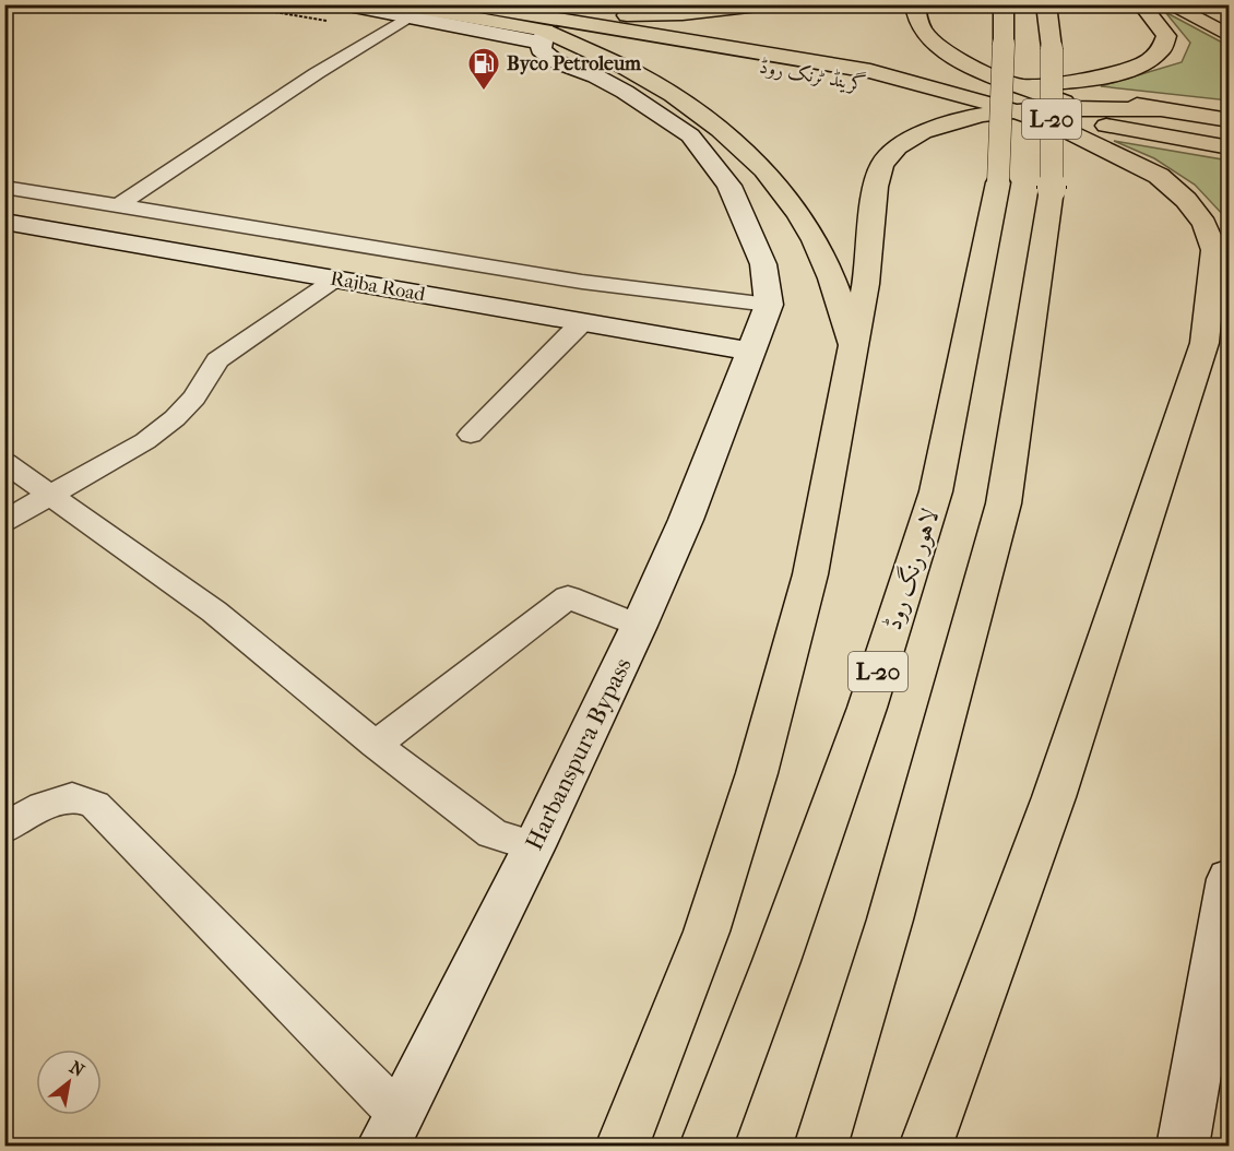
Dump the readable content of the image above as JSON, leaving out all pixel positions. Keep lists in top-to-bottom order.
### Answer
{
  "streets": {
    "main road": ["گرینڈ ٹرنک روڈ", "L-20", "لاہور رنگ روڈ"],
    "street": ["Rajba Road", "Harbanspura Bypass"]
  },
  "crossings": [
    ["Rajba Road", "Harbanspura Bypass"]
  ],
  "places": {
    "fuel station": ["Byco Petroleum"]
  },
  "north": "top right"
}
